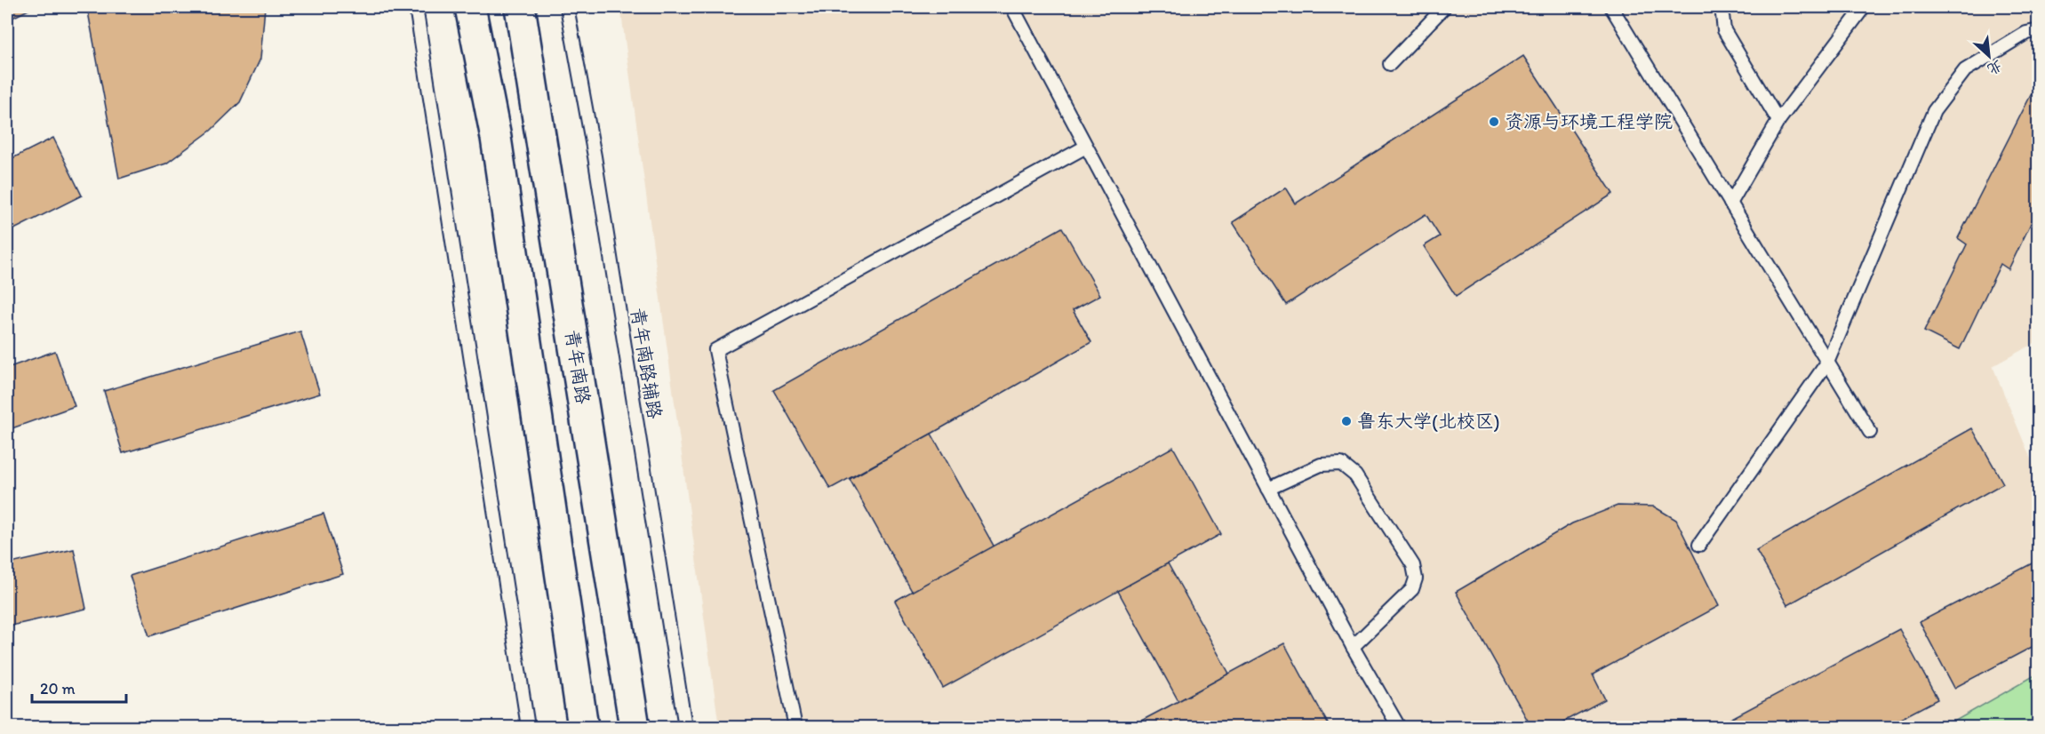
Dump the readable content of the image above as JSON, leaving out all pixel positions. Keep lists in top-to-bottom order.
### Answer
{
  "streets": {
    "main road": ["青年南路"],
    "lane": ["青年南路辅路"]
  },
  "places": ["资源与环境工程学院", "鲁东大学(北校区)"],
  "scale_bar": "20 m",
  "north": "bottom right"
}
